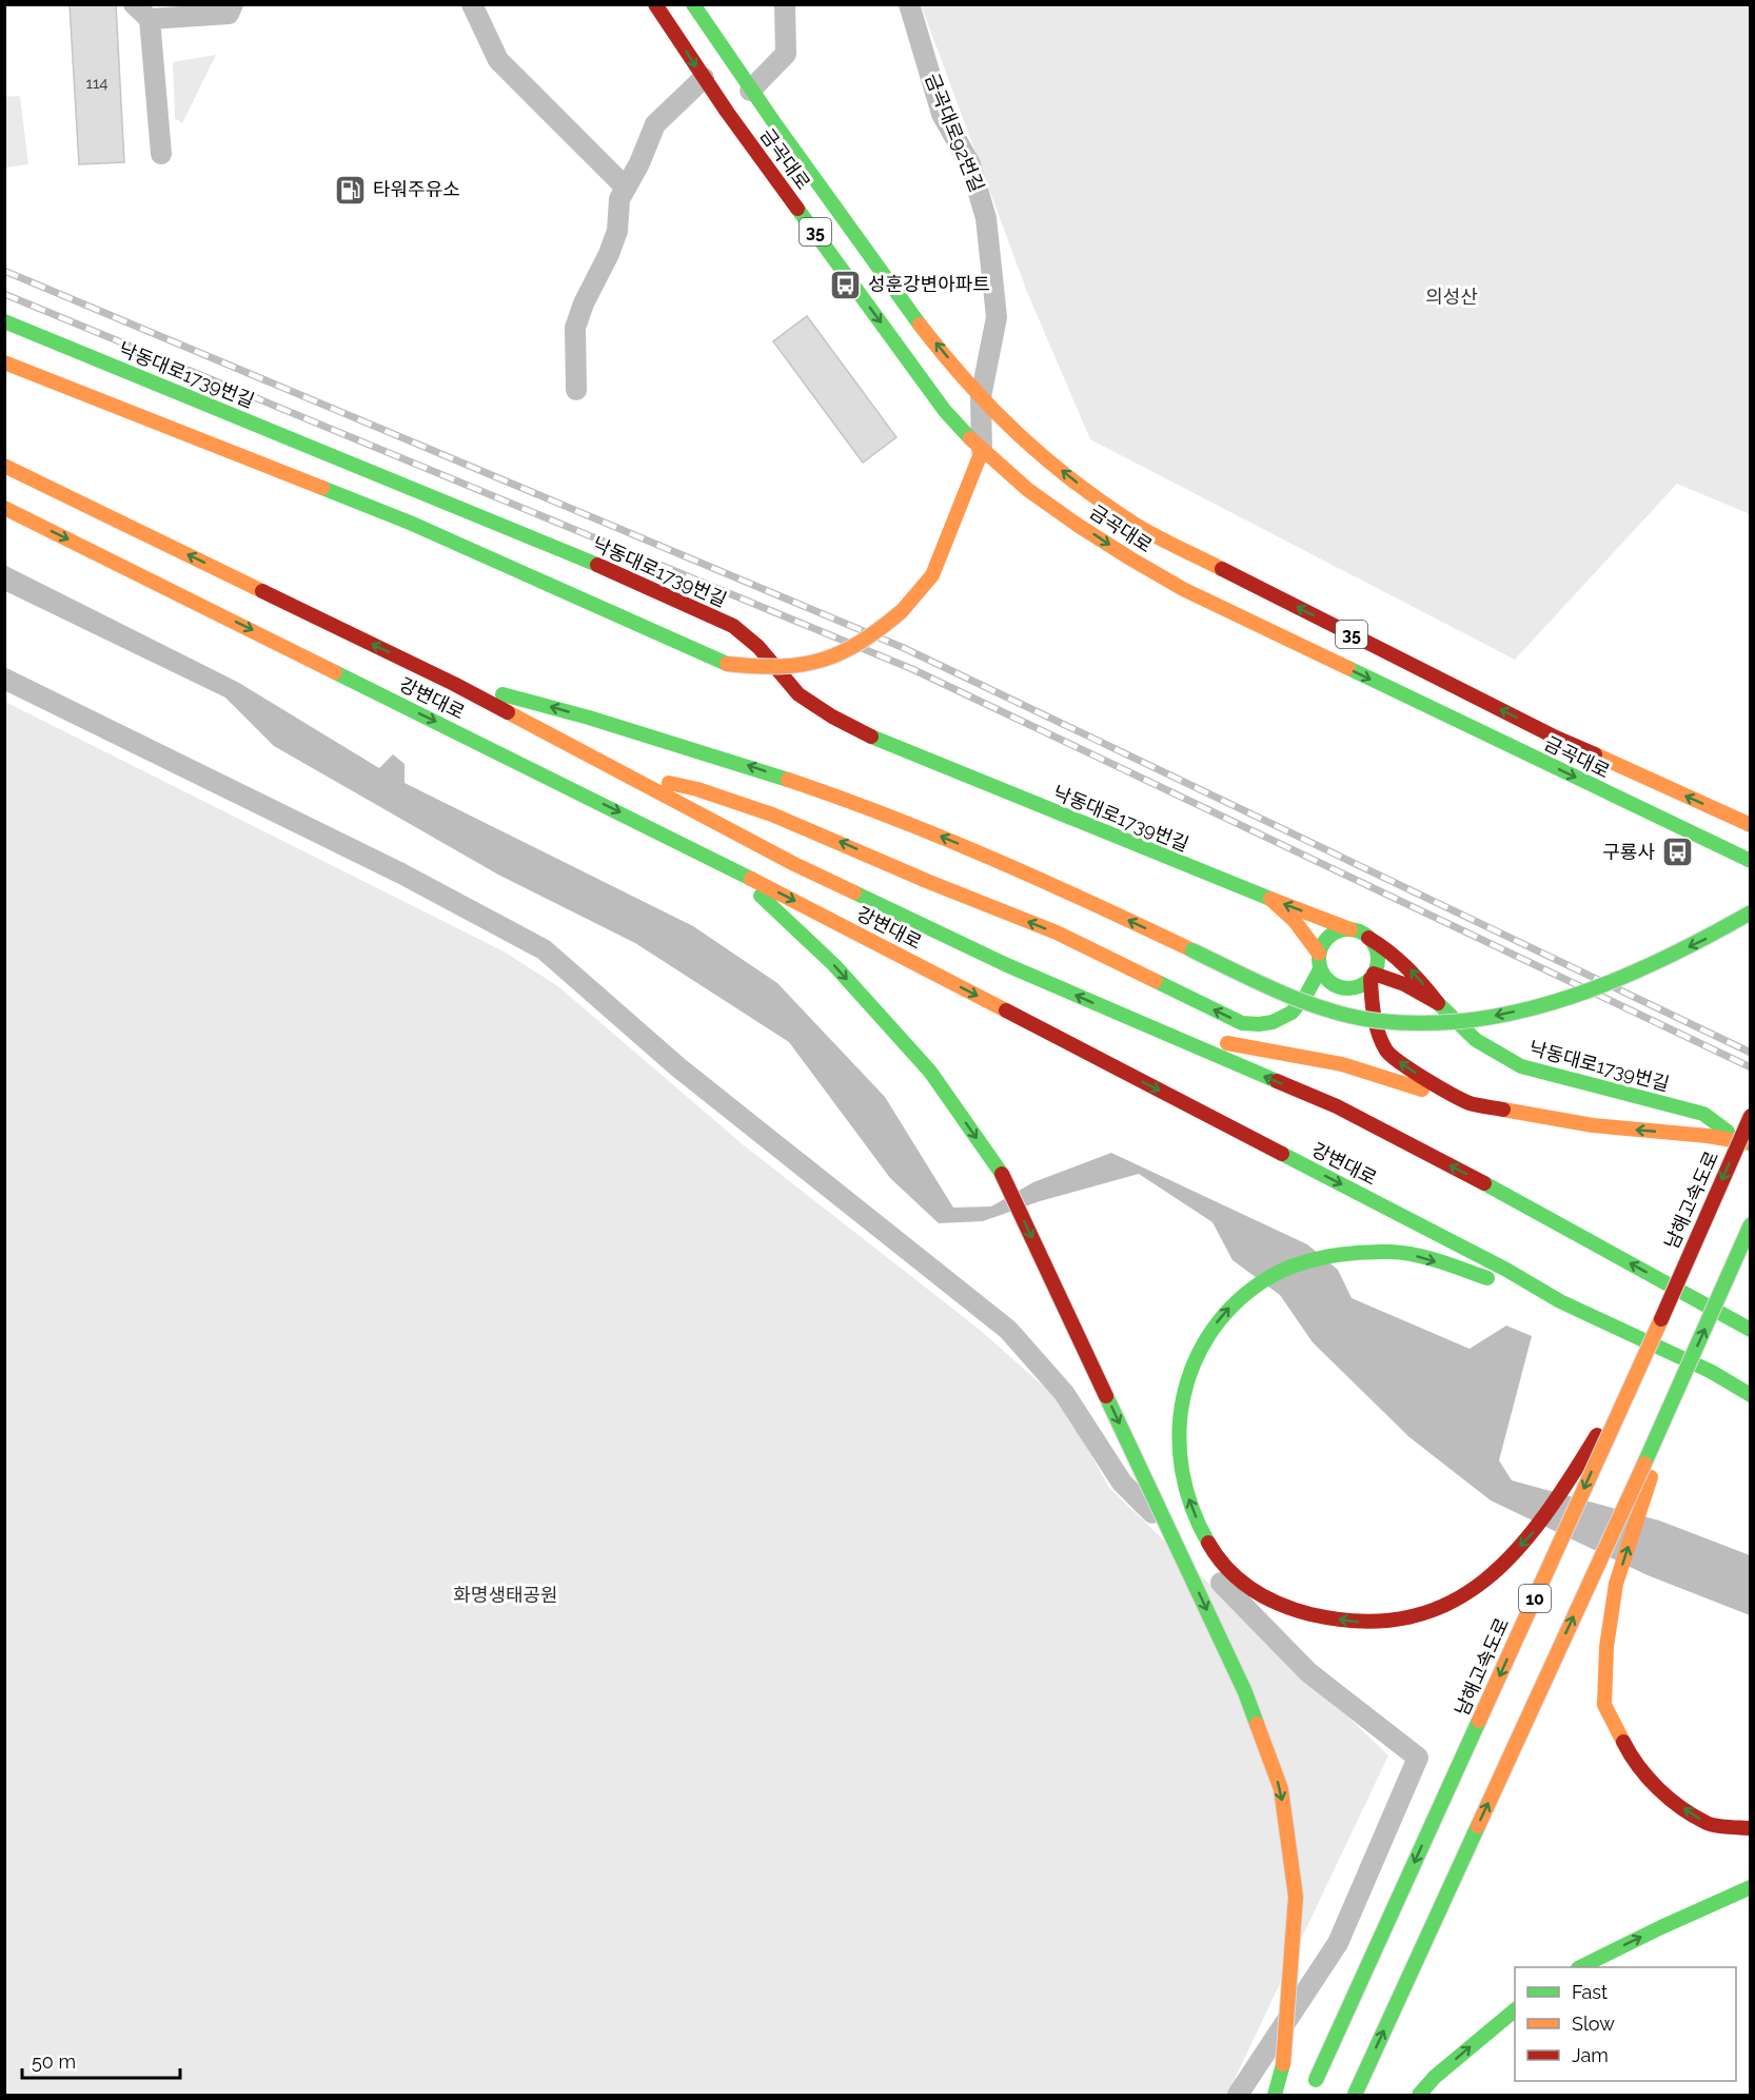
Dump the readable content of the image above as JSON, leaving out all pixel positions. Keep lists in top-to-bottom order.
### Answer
{
  "streets": {
    "main road": [
      "금곡대로",
      "35",
      "낙동대로1739번길",
      "강변대로",
      "남해고속도로",
      "10"
    ],
    "street": ["금곡대로92번길"]
  },
  "crossings": [
    ["금곡대로92번길", "금곡대로"]
  ],
  "parks": ["의성산", "화명생태공원"],
  "places": {
    "fuel station": ["타워주유소"],
    "bus stop": ["성훈강변아파트", "구룡사"]
  },
  "house_numbers": ["114"],
  "legend": ["Fast", "Slow", "Jam"],
  "scale_bar": "50 m"
}
